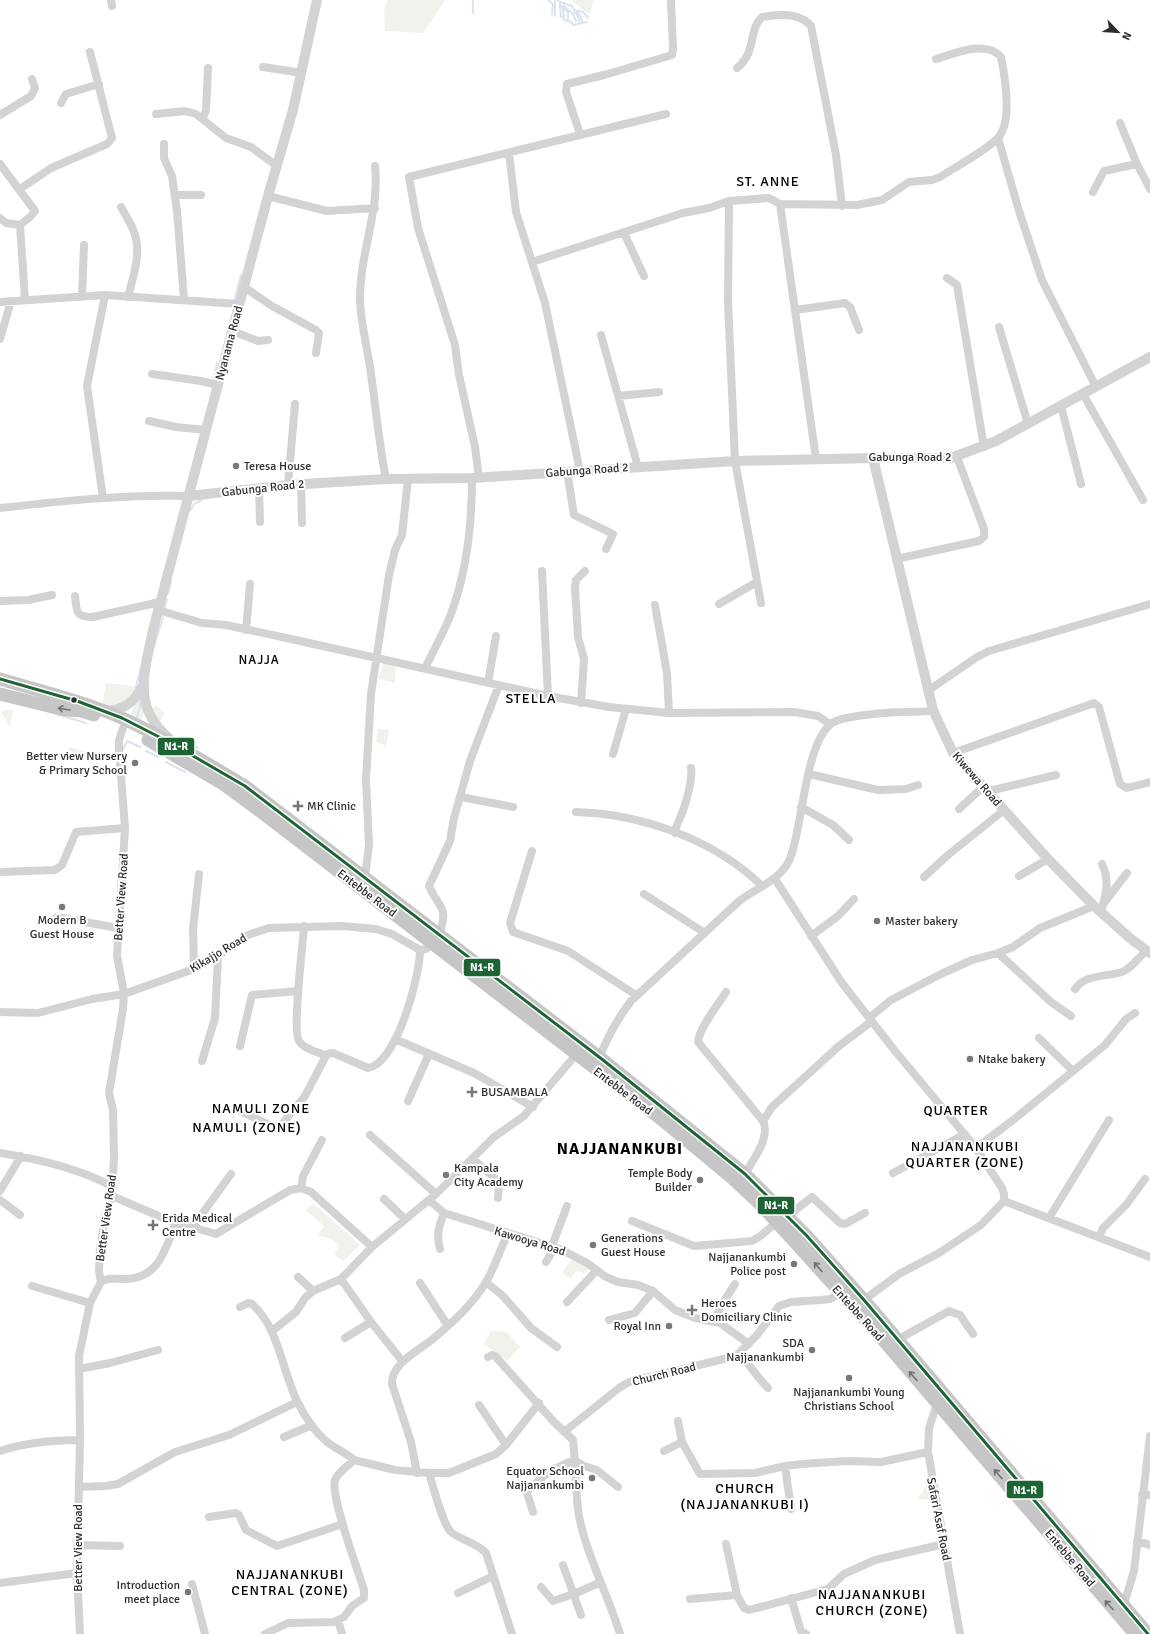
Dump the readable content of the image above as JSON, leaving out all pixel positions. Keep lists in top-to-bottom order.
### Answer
{
  "streets": {
    "main road": ["Entebbe Road"],
    "street": [
      "Nyanama Road",
      "Gabunga Road 2",
      "Kiwewa Road",
      "Better View Road",
      "Kikajjo Road",
      "Kawooya Road",
      "Church Road",
      "Safari Asaf Road"
    ]
  },
  "crossings": [
    ["Nyanama Road", "Gabunga Road 2"],
    ["Nyanama Road", "Entebbe Road"],
    ["Gabunga Road 2", "Kiwewa Road"],
    ["Entebbe Road", "Better View Road"],
    ["Entebbe Road", "Church Road"],
    ["Entebbe Road", "Safari Asaf Road"],
    ["Better View Road", "Kikajjo Road"]
  ],
  "districts": [
    "ST. ANNE",
    "NAJJA",
    "STELLA",
    "NAMULI ZONE",
    "QUARTER",
    "NAMULI (ZONE)",
    "NAJJANANKUBI QUARTER (ZONE)",
    "NAJJANANKUBI",
    "CHURCH (NAJJANANKUBI I)",
    "NAJJANANKUBI CENTRAL (ZONE)",
    "NAJJANANKUBI CHURCH (ZONE)"
  ],
  "places": {
    "other": [
      "Teresa House",
      "Better view Nursery & Primary School",
      "Modern B Guest House",
      "Master bakery",
      "Ntake bakery",
      "Kampala City Academy",
      "Temple Body Builder",
      "Generations Guest House",
      "Najjanankumbi Police post",
      "Royal Inn",
      "SDA Najjanankumbi",
      "Najjanankumbi Young Christians School",
      "Equator School Najjanankumbi",
      "Introduction meet place"
    ],
    "health": [
      "MK Clinic",
      "BUSAMBALA",
      "Erida Medical Centre",
      "Heroes Domiciliary Clinic"
    ]
  },
  "lines": ["transit line N1-R"],
  "north": "bottom right"
}
